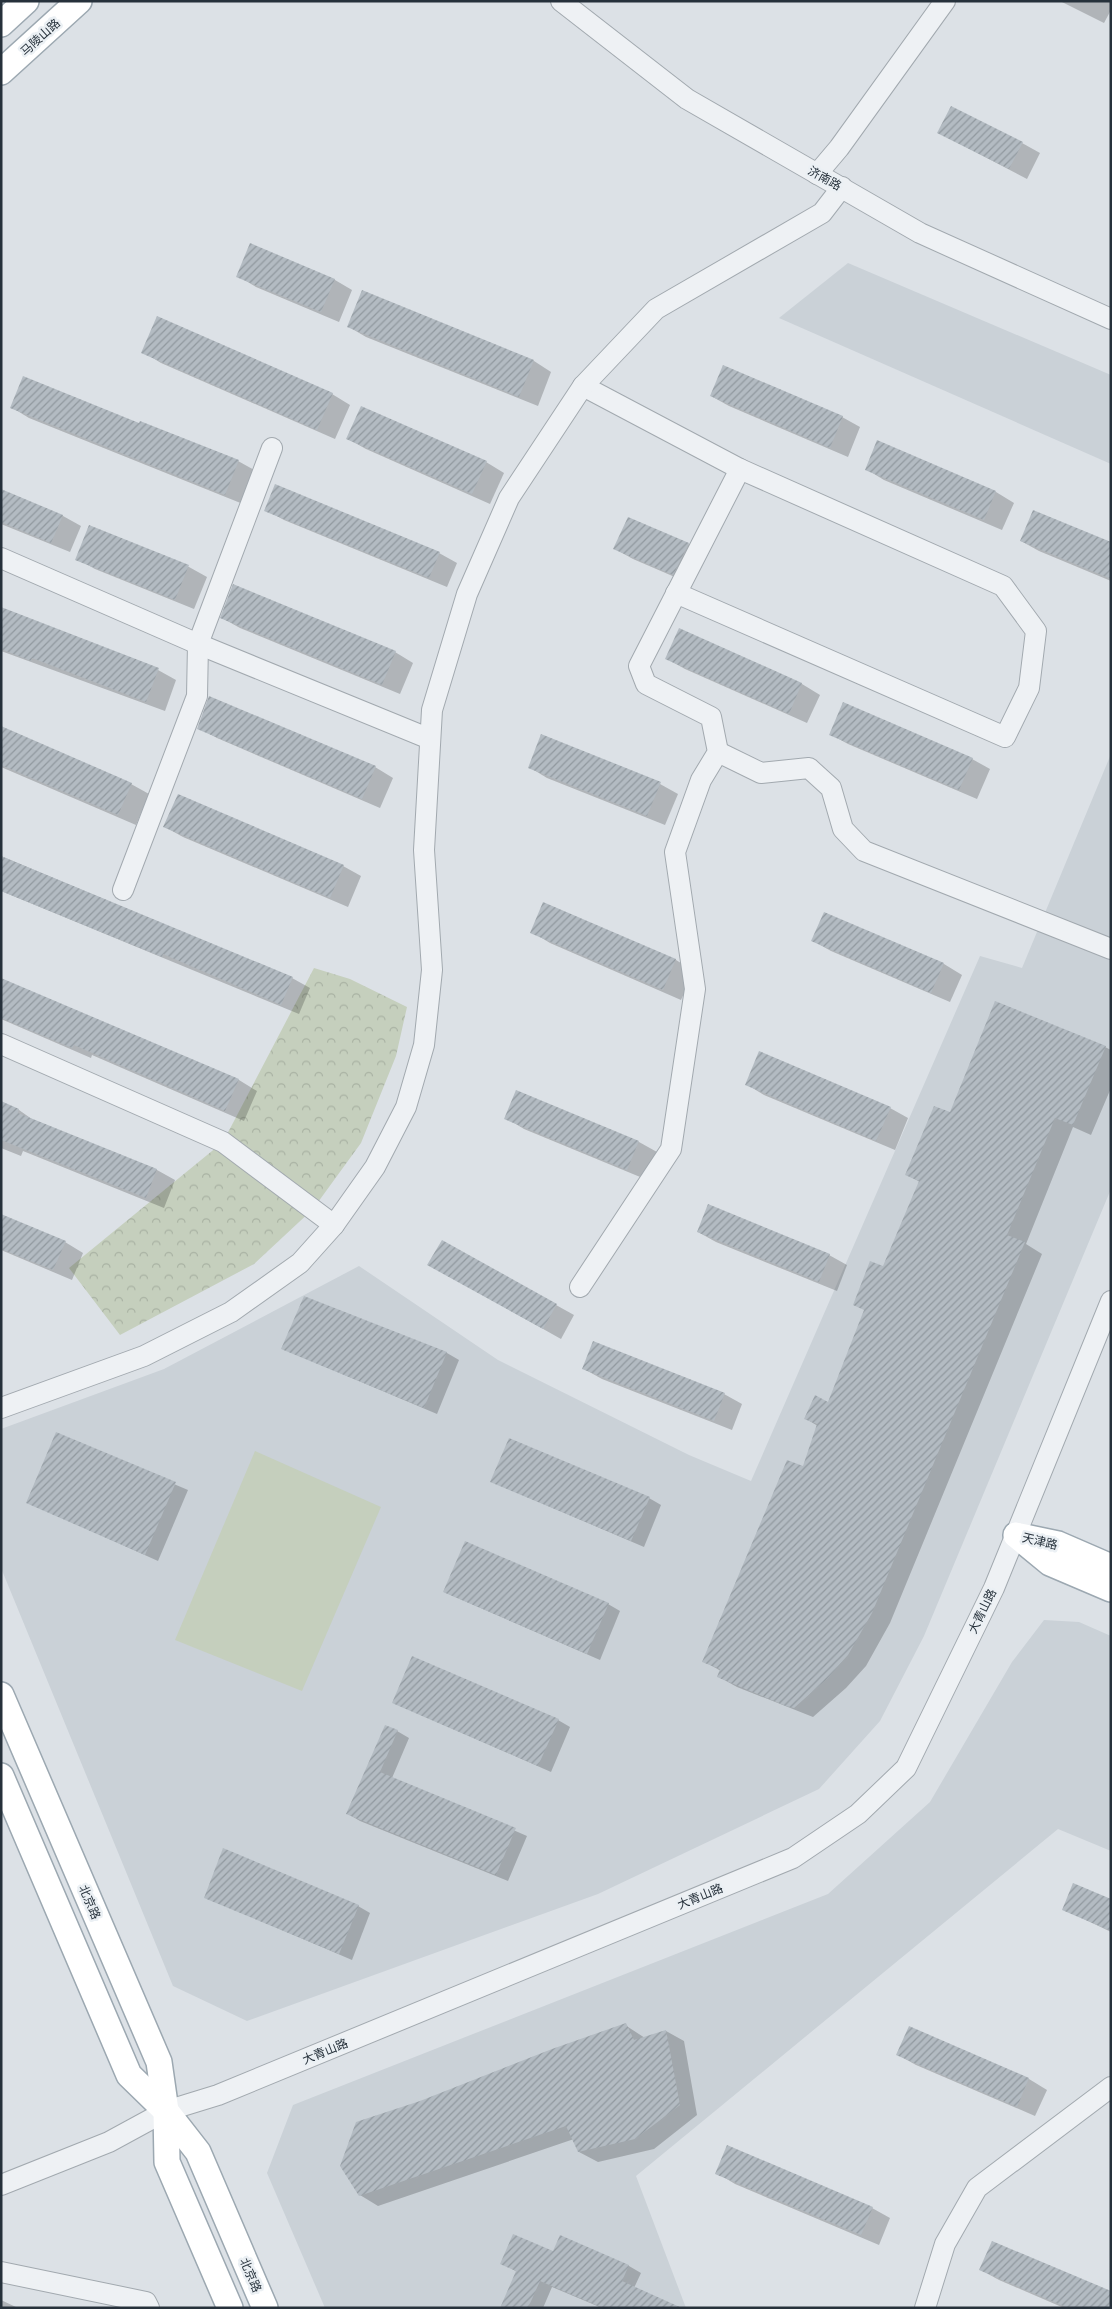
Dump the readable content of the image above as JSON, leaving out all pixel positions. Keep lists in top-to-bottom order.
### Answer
{
  "streets": {
    "main road": ["马陵山路", "天津路", "北京路"],
    "street": ["济南路", "大青山路"]
  },
  "crossings": [
    ["天津路", "大青山路"],
    ["大青山路", "北京路"]
  ]
}
